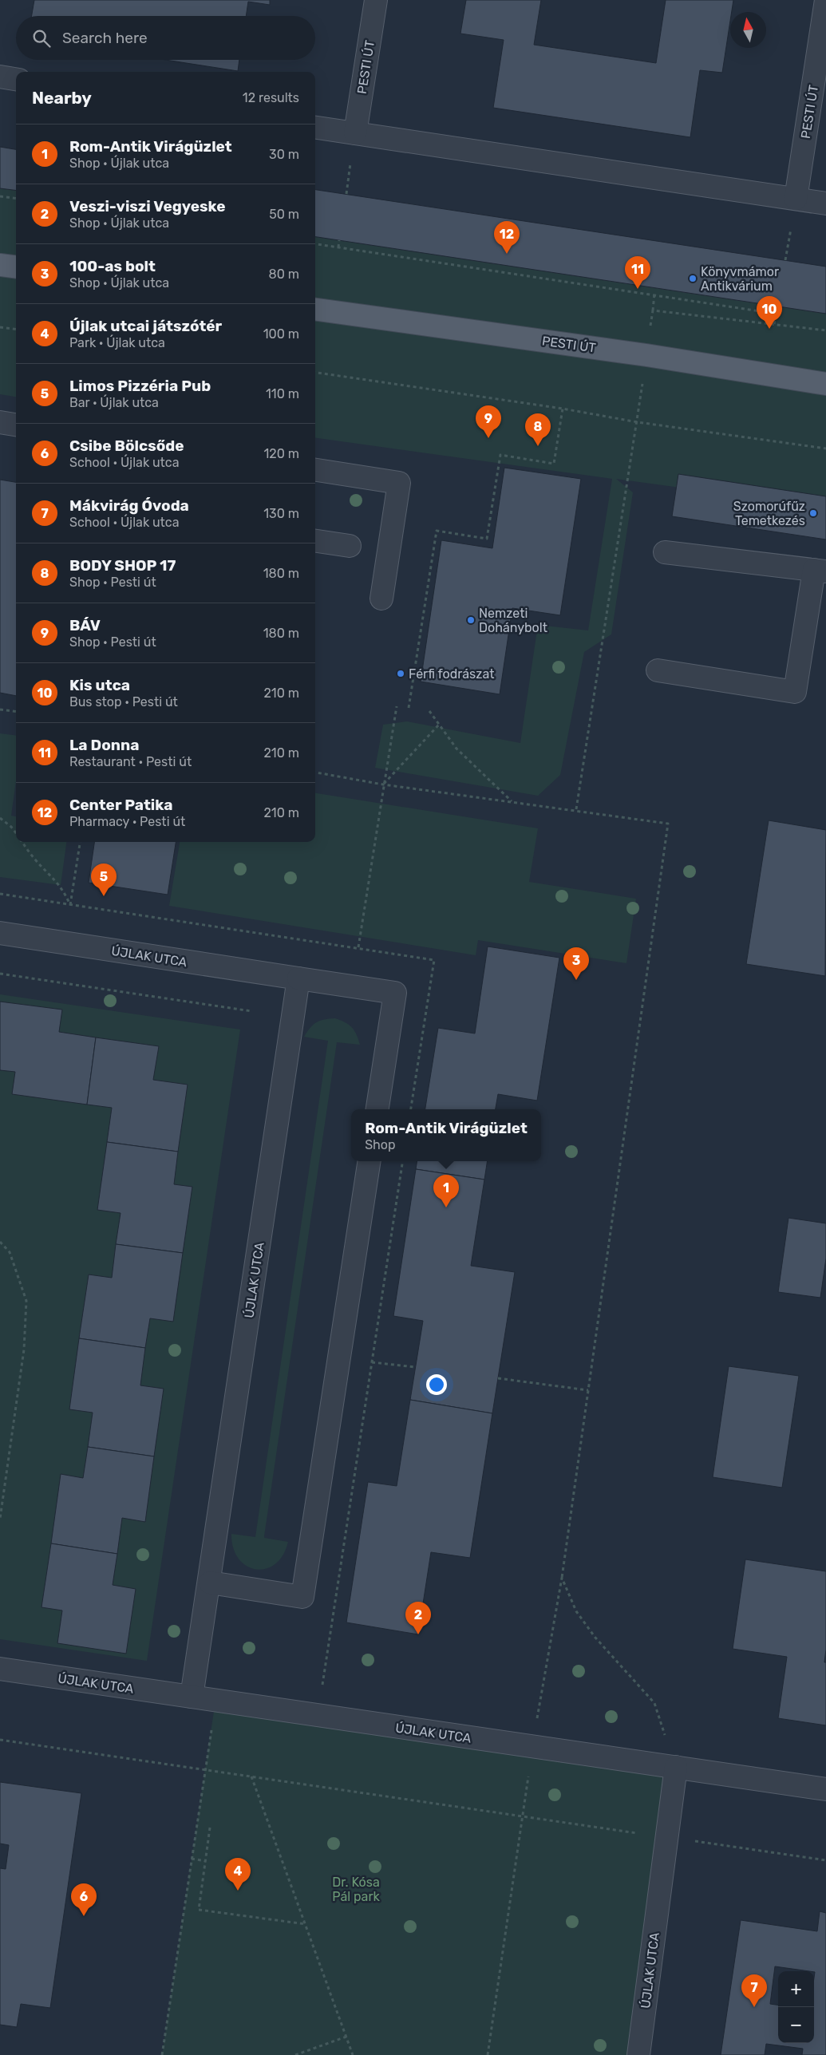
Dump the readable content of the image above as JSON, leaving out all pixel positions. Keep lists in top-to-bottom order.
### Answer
{
  "streets": {
    "main road": ["PESTI ÚT"],
    "street": ["ÚJLAK UTCA"]
  },
  "parks": ["Dr. Kósa Pál park"],
  "places": [
    "Könyvmámor Antikvárium",
    "Szomorúfűz Temetkezés",
    "Nemzeti Dohánybolt",
    "Férfi fodrászat"
  ],
  "north": "top",
  "page": {
    "search": "Search here",
    "heading": ["Nearby", "12 results"],
    "list": [
      {
        "mark": "1",
        "name": "Rom-Antik Virágüzlet",
        "note": "Shop · Újlak utca",
        "value": "30 m"
      },
      {
        "mark": "2",
        "name": "Veszi-viszi Vegyeske",
        "note": "Shop · Újlak utca",
        "value": "50 m"
      },
      {
        "mark": "3",
        "name": "100-as bolt",
        "note": "Shop · Újlak utca",
        "value": "80 m"
      },
      {
        "mark": "4",
        "name": "Újlak utcai játszótér",
        "note": "Park · Újlak utca",
        "value": "100 m"
      },
      {
        "mark": "5",
        "name": "Limos Pizzéria Pub",
        "note": "Bar · Újlak utca",
        "value": "110 m"
      },
      {
        "mark": "6",
        "name": "Csibe Bölcsőde",
        "note": "School · Újlak utca",
        "value": "120 m"
      },
      {
        "mark": "7",
        "name": "Mákvirág Óvoda",
        "note": "School · Újlak utca",
        "value": "130 m"
      },
      {
        "mark": "8",
        "name": "BODY SHOP 17",
        "note": "Shop · Pesti út",
        "value": "180 m"
      },
      {
        "mark": "9",
        "name": "BÁV",
        "note": "Shop · Pesti út",
        "value": "180 m"
      },
      {
        "mark": "10",
        "name": "Kis utca",
        "note": "Bus stop · Pesti út",
        "value": "210 m"
      },
      {
        "mark": "11",
        "name": "La Donna",
        "note": "Restaurant · Pesti út",
        "value": "210 m"
      },
      {
        "mark": "12",
        "name": "Center Patika",
        "note": "Pharmacy · Pesti út",
        "value": "210 m"
      }
    ],
    "pins": [
      "12",
      "11",
      "10",
      "9",
      "8",
      "5",
      "3",
      "1",
      "2",
      "4",
      "6",
      "7"
    ],
    "popup": ["Rom-Antik Virágüzlet", "Shop"],
    "map_buttons": ["+", "−"]
  }
}
